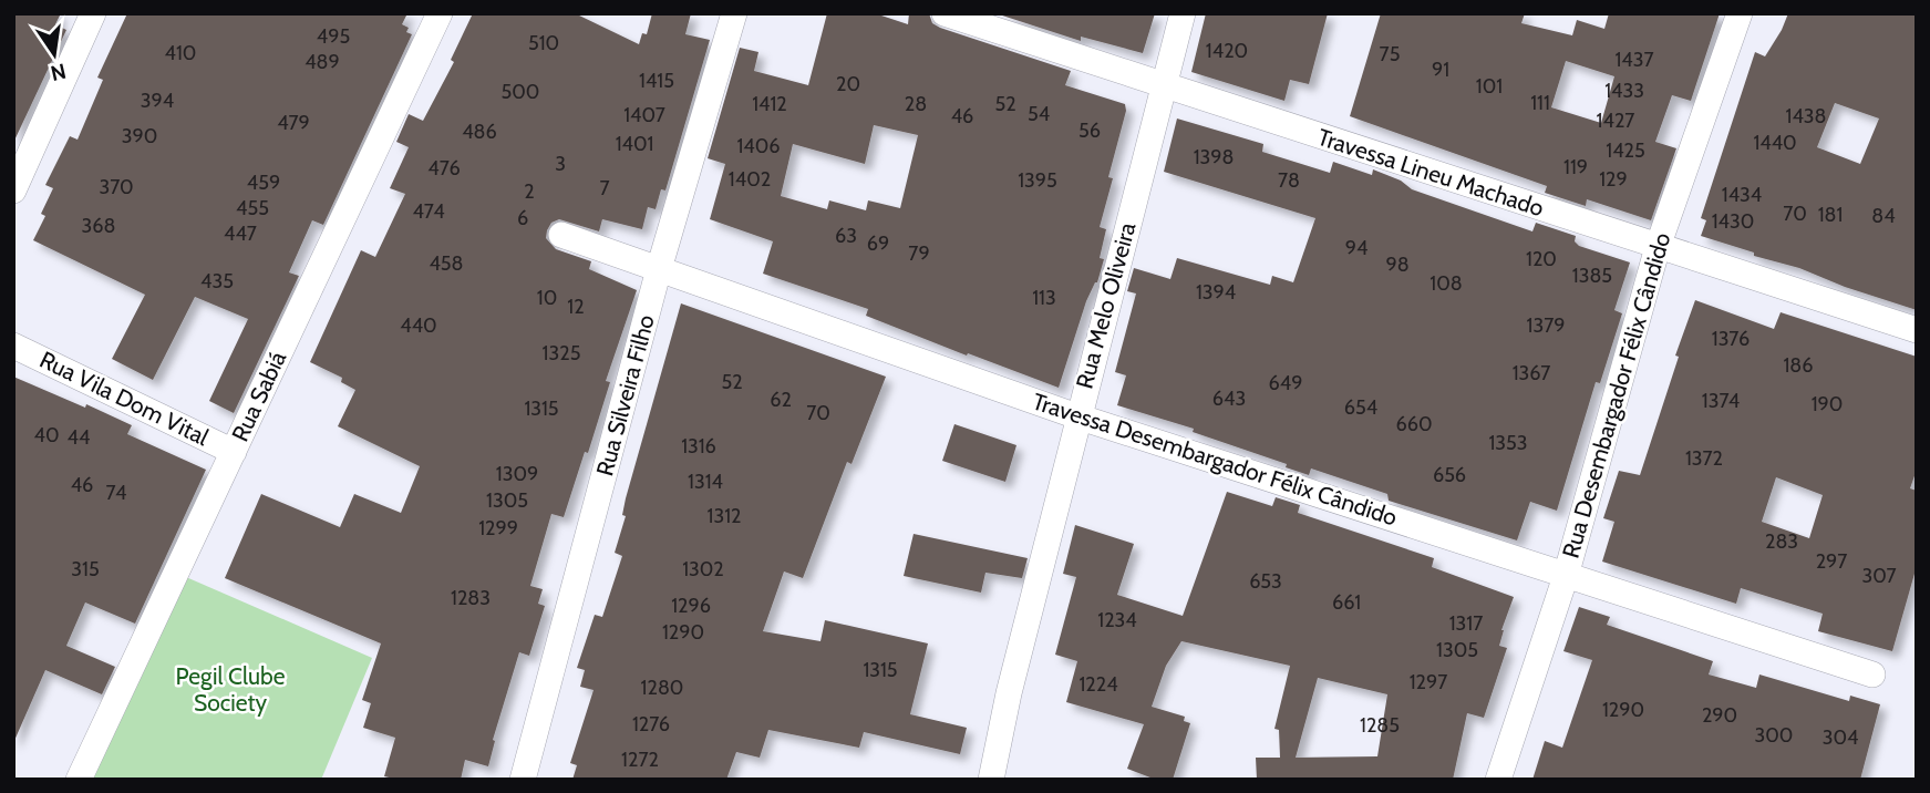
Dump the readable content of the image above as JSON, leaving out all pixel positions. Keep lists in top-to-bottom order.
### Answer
{
  "streets": {
    "street": [
      "Travessa Lineu Machado",
      "Rua Melo Oliveira",
      "Rua Silveira Filho",
      "Rua Desembargador Félix Cândido",
      "Rua Sabiá",
      "Rua Vila Dom Vital",
      "Travessa Desembargador Félix Cândido"
    ]
  },
  "crossings": [
    ["Travessa Lineu Machado", "Rua Melo Oliveira"],
    ["Travessa Lineu Machado", "Rua Desembargador Félix Cândido"],
    ["Rua Melo Oliveira", "Travessa Desembargador Félix Cândido"],
    ["Rua Silveira Filho", "Travessa Desembargador Félix Cândido"],
    ["Rua Desembargador Félix Cândido", "Travessa Desembargador Félix Cândido"],
    ["Rua Sabiá", "Rua Vila Dom Vital"]
  ],
  "parks": ["Pegil Clube Society"],
  "house_numbers": [
    "495",
    "510",
    "1420",
    "410",
    "75",
    "1437",
    "489",
    "91",
    "1415",
    "20",
    "101",
    "1433",
    "500",
    "394",
    "111",
    "1412",
    "28",
    "52",
    "54",
    "1407",
    "46",
    "1438",
    "1427",
    "479",
    "56",
    "486",
    "390",
    "1440",
    "1401",
    "1406",
    "1425",
    "1398",
    "3",
    "119",
    "476",
    "1402",
    "129",
    "1395",
    "78",
    "459",
    "370",
    "7",
    "2",
    "1434",
    "455",
    "474",
    "70",
    "181",
    "84",
    "6",
    "1430",
    "368",
    "447",
    "63",
    "69",
    "94",
    "79",
    "120",
    "458",
    "98",
    "1385",
    "435",
    "108",
    "1394",
    "10",
    "113",
    "12",
    "440",
    "1379",
    "1376",
    "1325",
    "186",
    "1367",
    "52",
    "649",
    "643",
    "62",
    "1374",
    "190",
    "654",
    "1315",
    "70",
    "660",
    "40",
    "44",
    "1353",
    "1316",
    "1372",
    "1309",
    "656",
    "1314",
    "46",
    "74",
    "1305",
    "1312",
    "1299",
    "283",
    "297",
    "315",
    "1302",
    "307",
    "653",
    "1283",
    "661",
    "1296",
    "1234",
    "1317",
    "1290",
    "1305",
    "1315",
    "1297",
    "1224",
    "1280",
    "1290",
    "290",
    "1276",
    "1285",
    "300",
    "304",
    "1272"
  ],
  "north": "bottom"
}
